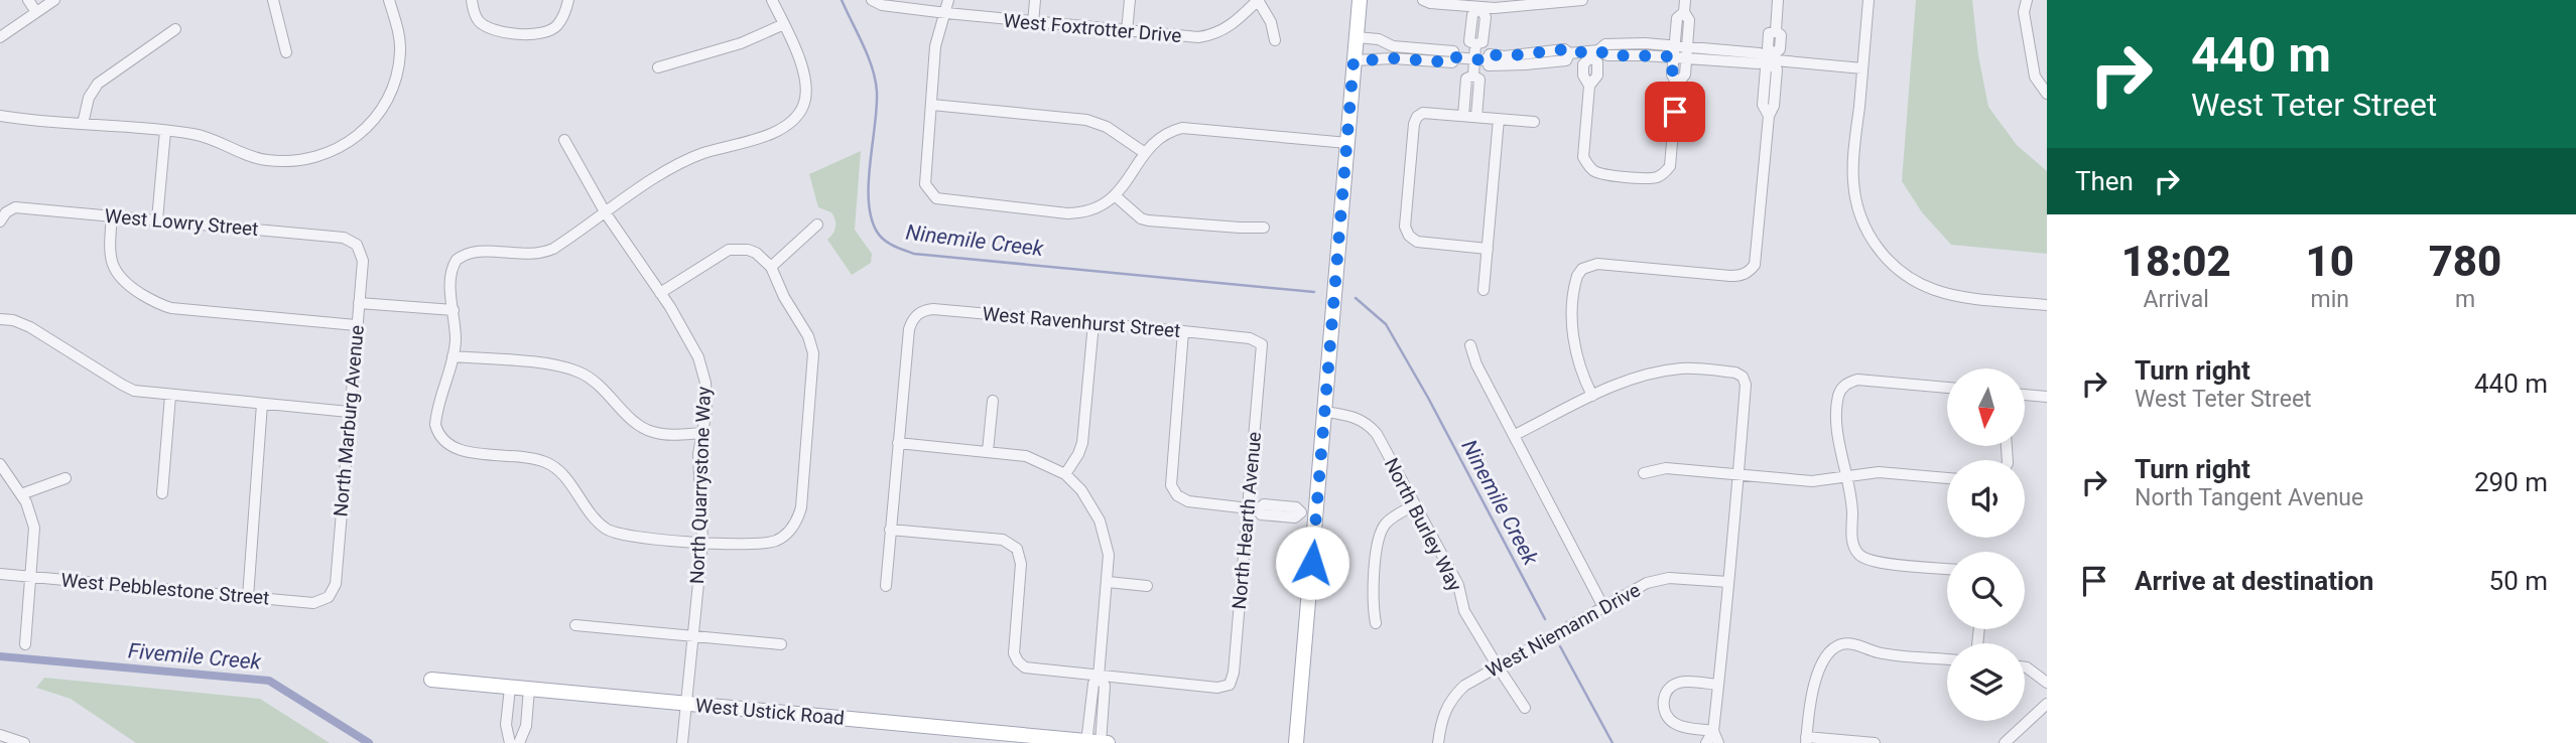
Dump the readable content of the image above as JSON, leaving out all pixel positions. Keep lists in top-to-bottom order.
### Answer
{
  "streets": {
    "main road": ["West Ustick Road"],
    "street": [
      "West Foxtrotter Drive",
      "West Lowry Street",
      "West Ravenhurst Street",
      "North Marburg Avenue",
      "North Quarrystone Way",
      "North Hearth Avenue",
      "North Burley Way",
      "West Pebblestone Street",
      "West Niemann Drive"
    ]
  },
  "crossings": [
    ["West Lowry Street", "North Marburg Avenue"],
    ["West Ravenhurst Street", "North Hearth Avenue"],
    ["North Marburg Avenue", "West Pebblestone Street"],
    ["North Quarrystone Way", "West Ustick Road"],
    ["North Burley Way", "West Niemann Drive"]
  ],
  "water": ["Ninemile Creek", "Fivemile Creek"],
  "north": "bottom",
  "page": {
    "turn": ["440 m", "West Teter Street"],
    "then": "Then",
    "eta": [
      "18:02",
      "Arrival",
      "10",
      "min",
      "780",
      "m"
    ],
    "list": [
      {
        "name": "Turn right",
        "note": "West Teter Street",
        "value": "440 m"
      },
      {
        "name": "Turn right",
        "note": "North Tangent Avenue",
        "value": "290 m"
      },
      {
        "name": "Arrive at destination",
        "value": "50 m"
      }
    ]
  }
}
